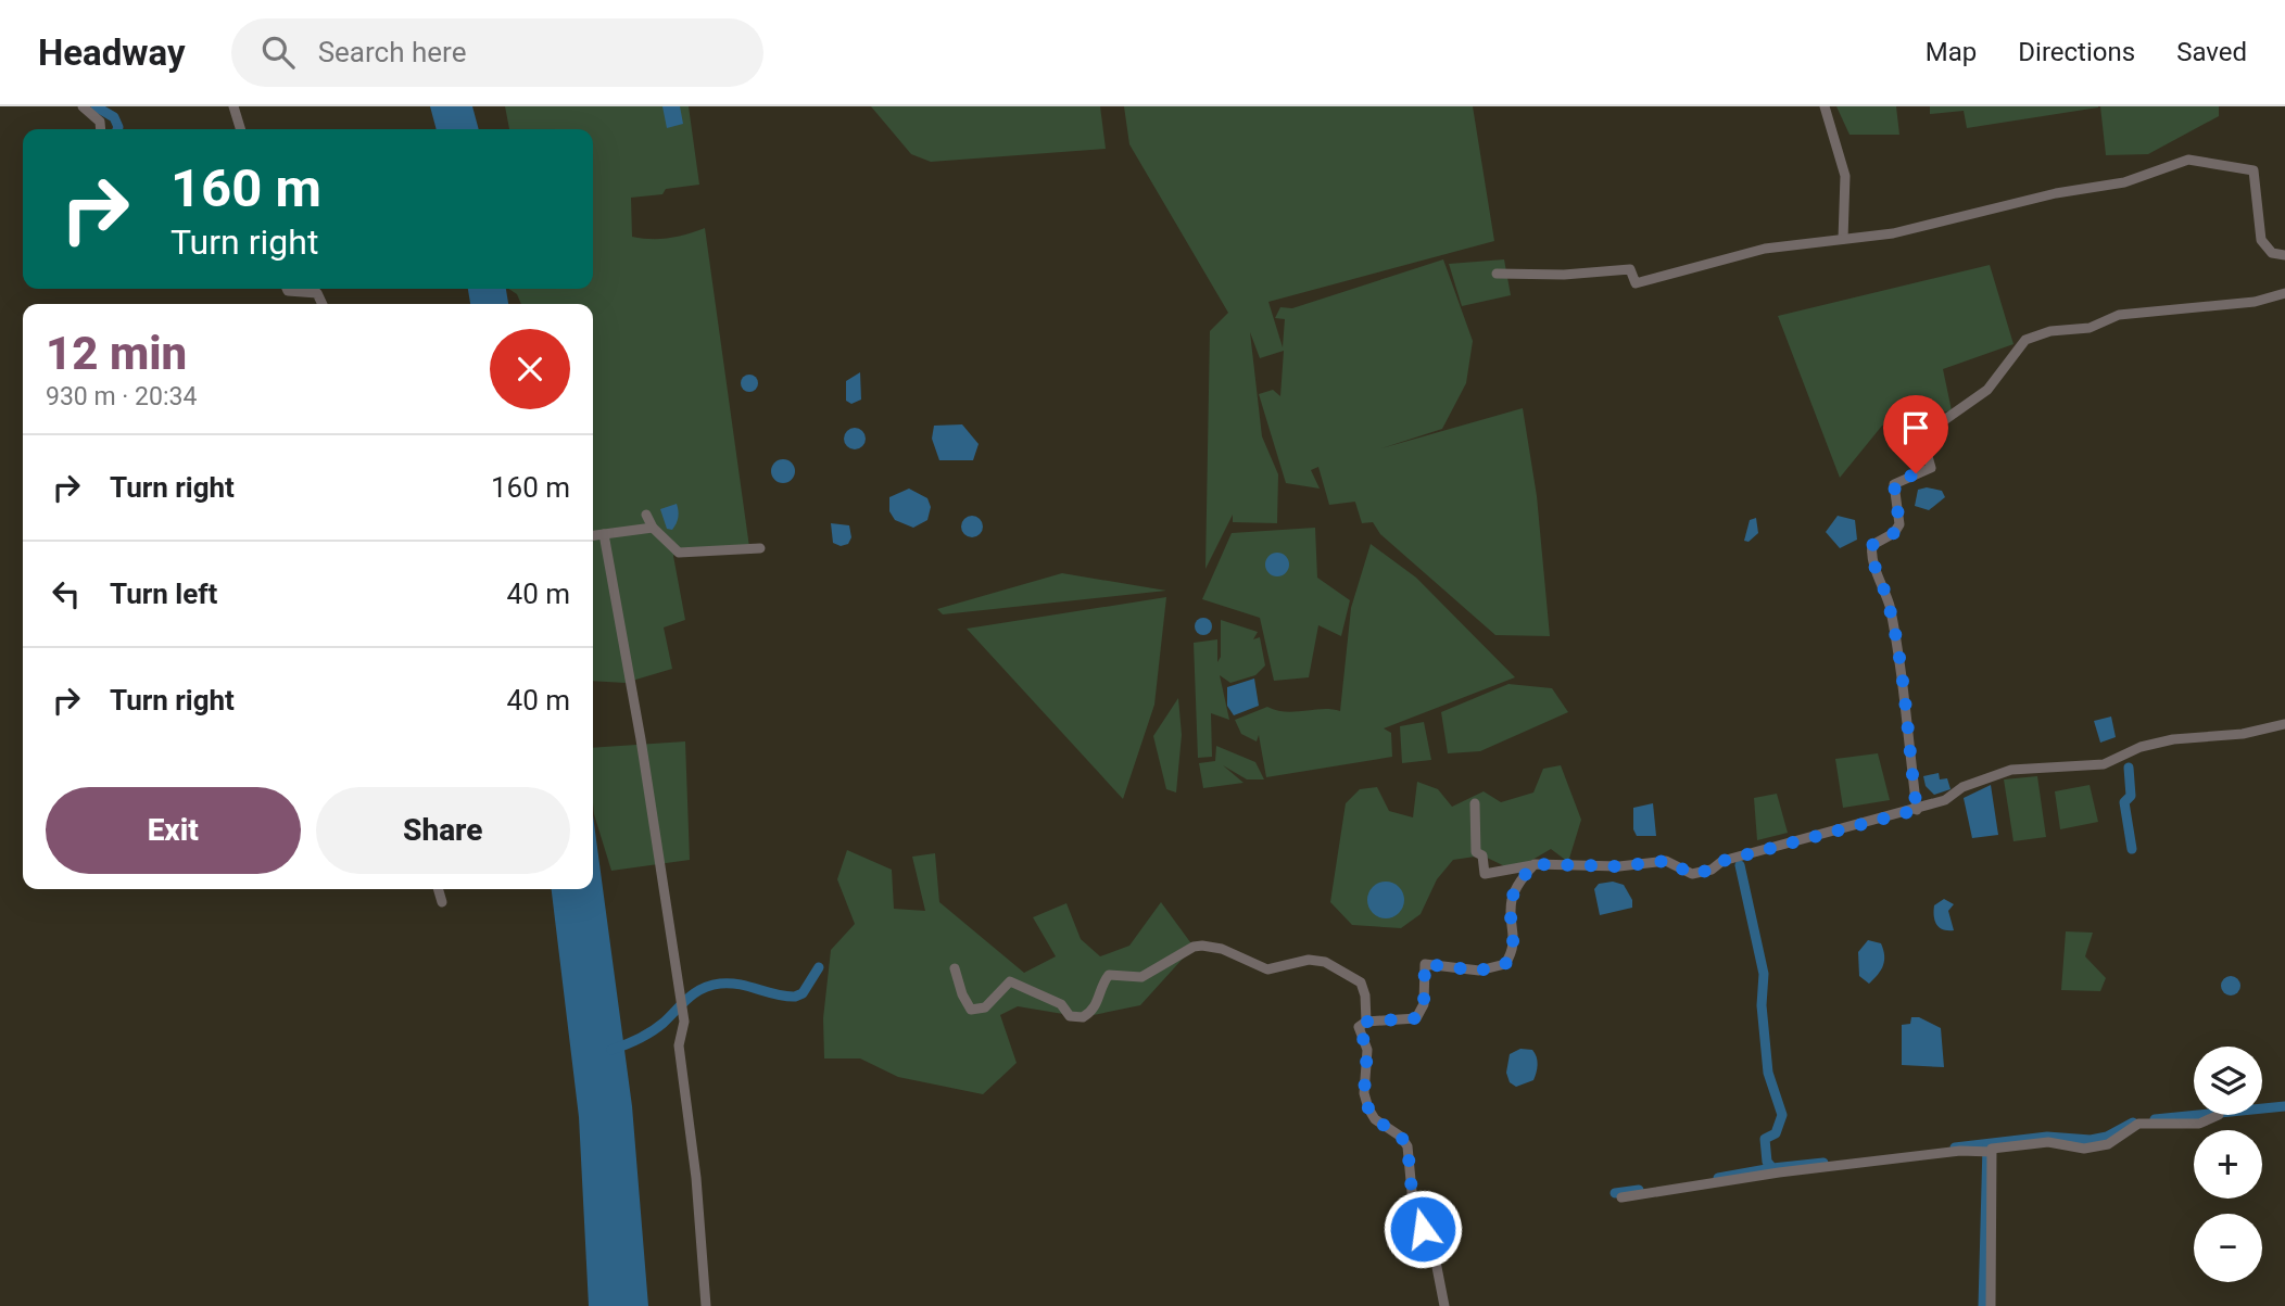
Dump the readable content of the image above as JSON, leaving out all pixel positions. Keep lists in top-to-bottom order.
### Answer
{
  "page": {
    "header": "Headway",
    "search": "Search here",
    "nav": ["Map", "Directions", "Saved"],
    "turn": ["160 m", "Turn right"],
    "heading": ["12 min", "930 m · 20:34"],
    "list": [
      {
        "name": "Turn right",
        "value": "160 m"
      },
      {
        "name": "Turn left",
        "value": "40 m"
      },
      {
        "name": "Turn right",
        "value": "40 m"
      }
    ],
    "buttons": ["Exit", "Share"],
    "map_buttons": ["+", "−"]
  }
}
